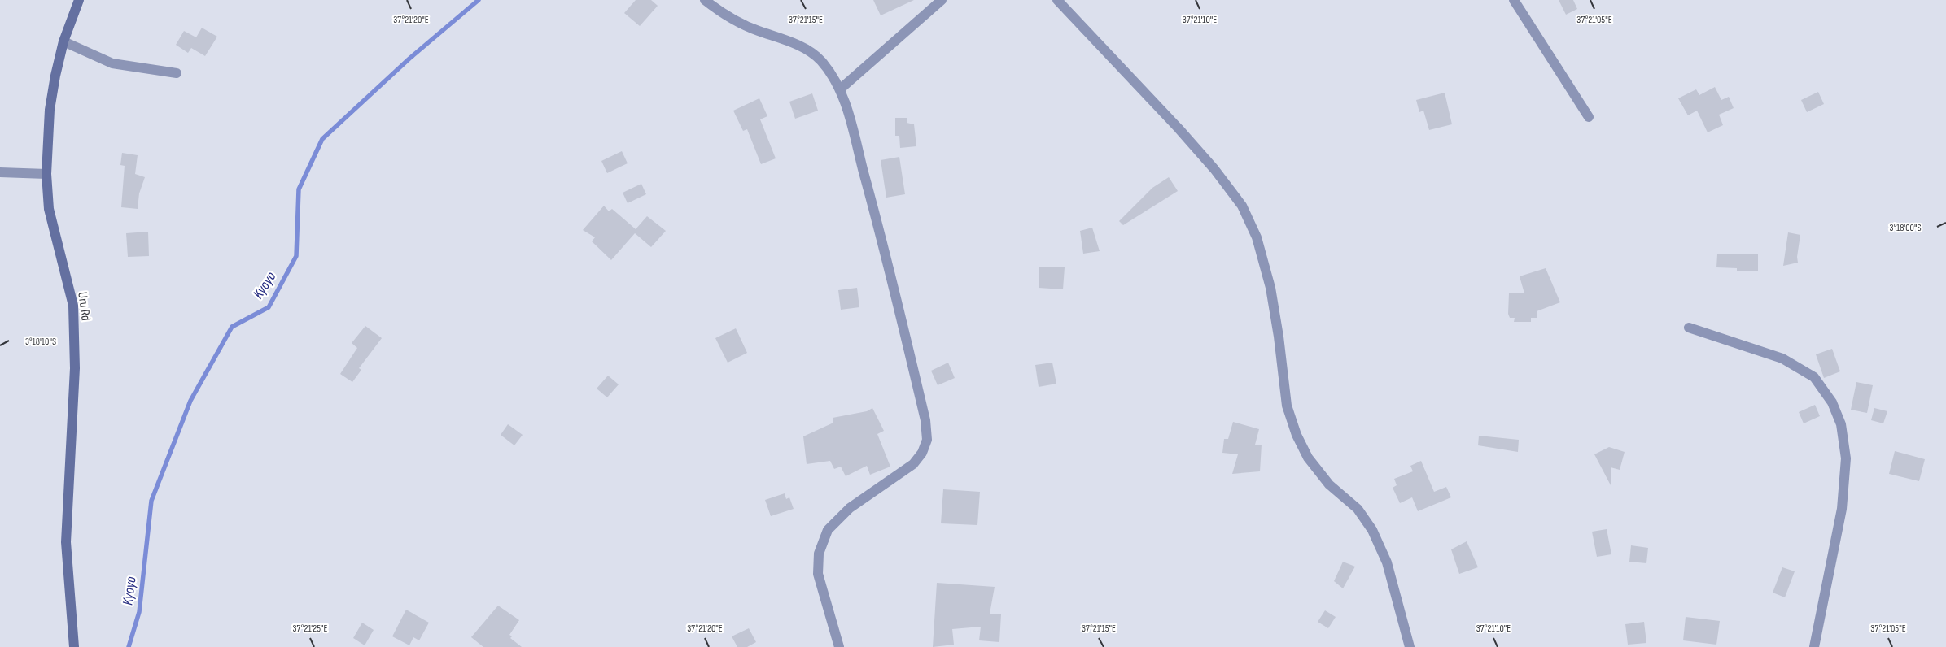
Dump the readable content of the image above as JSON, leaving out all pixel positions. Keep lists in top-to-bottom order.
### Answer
{
  "streets": {
    "street": ["Uru Rd"]
  },
  "water": ["Kyoyo"],
  "coordinates": [
    "37°21'20\"E",
    "37°21'15\"E",
    "37°21'10\"E",
    "37°21'05\"E",
    "3°18'00\"S",
    "3°18'10\"S",
    "37°21'25\"E"
  ]
}
